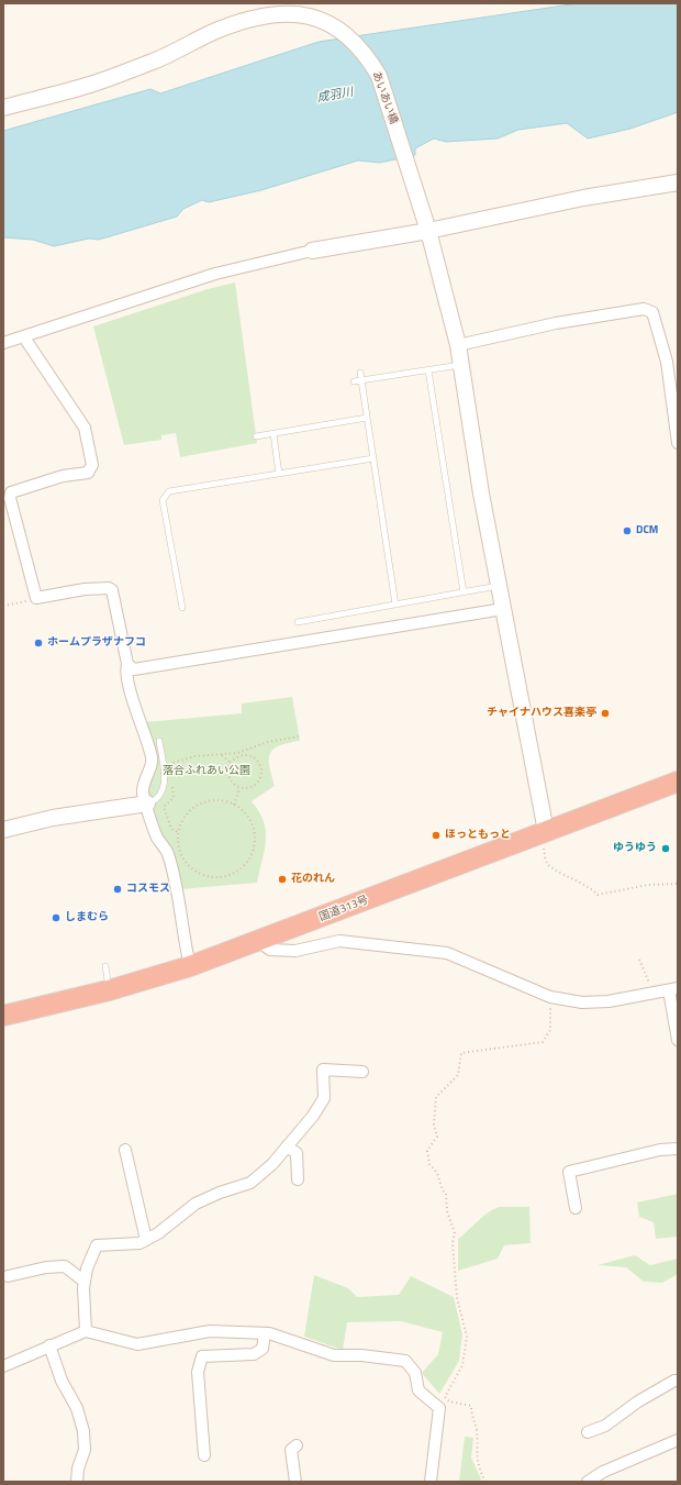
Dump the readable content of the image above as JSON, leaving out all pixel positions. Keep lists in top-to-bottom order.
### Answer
{
  "streets": {
    "highway": ["国道313号"],
    "street": ["あいあい橋"]
  },
  "crossings": [
    ["あいあい橋", "国道313号"]
  ],
  "water": ["成羽川"],
  "parks": ["落合ふれあい公園"],
  "places": [
    "DCM",
    "ホームプラザナフコ",
    "チャイナハウス喜楽亭",
    "ほっともっと",
    "ゆうゆう",
    "花のれん",
    "コスモス",
    "しまむら"
  ]
}
